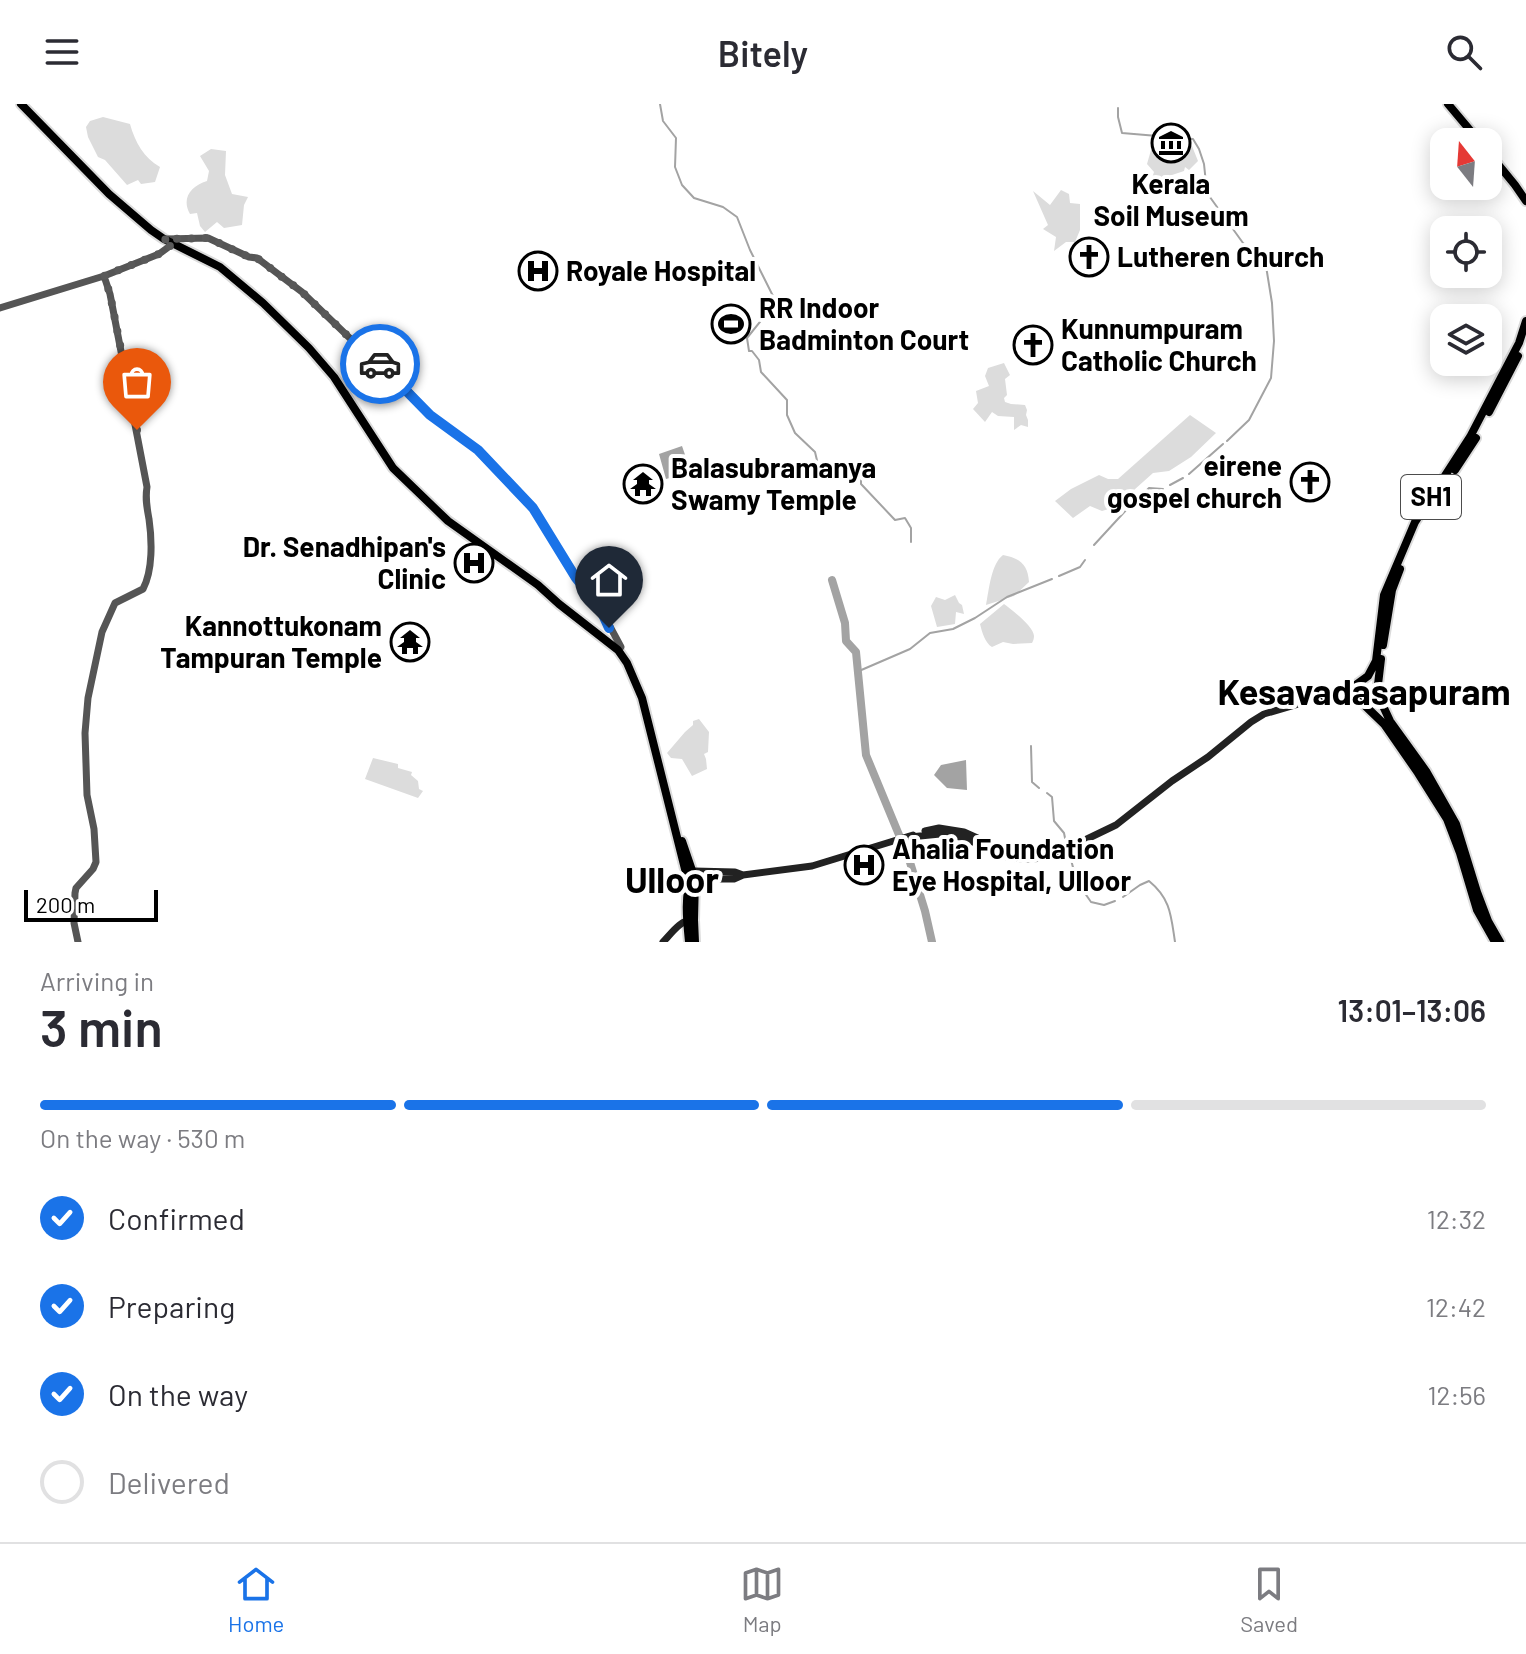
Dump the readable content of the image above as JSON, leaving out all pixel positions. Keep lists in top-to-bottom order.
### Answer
{
  "streets": {
    "main road": ["SH1"]
  },
  "districts": ["Kesavadasapuram", "Ulloor"],
  "places": {
    "museum": ["Kerala Soil Museum"],
    "church": ["Lutheren Church", "Kunnumpuram Catholic Church", "eirene gospel church"],
    "hospital": ["Royale Hospital", "Dr. Senadhipan's Clinic", "Ahalia Foundation Eye Hospital, Ulloor"],
    "sports": ["RR Indoor Badminton Court"],
    "temple": ["Balasubramanya Swamy Temple", "Kannottukonam Tampuran Temple"]
  },
  "scale_bar": "200 m",
  "north": "top",
  "page": {
    "header": "Bitely",
    "scale": "200 m",
    "heading": ["3 min", "Arriving in", "13:01–13:06"],
    "bar": "On the way · 530 m",
    "list": [
      ["Confirmed", "12:32"],
      ["Preparing", "12:42"],
      ["On the way", "12:56"],
      "Delivered"
    ],
    "tabs": ["Home", "Map", "Saved"]
  }
}
